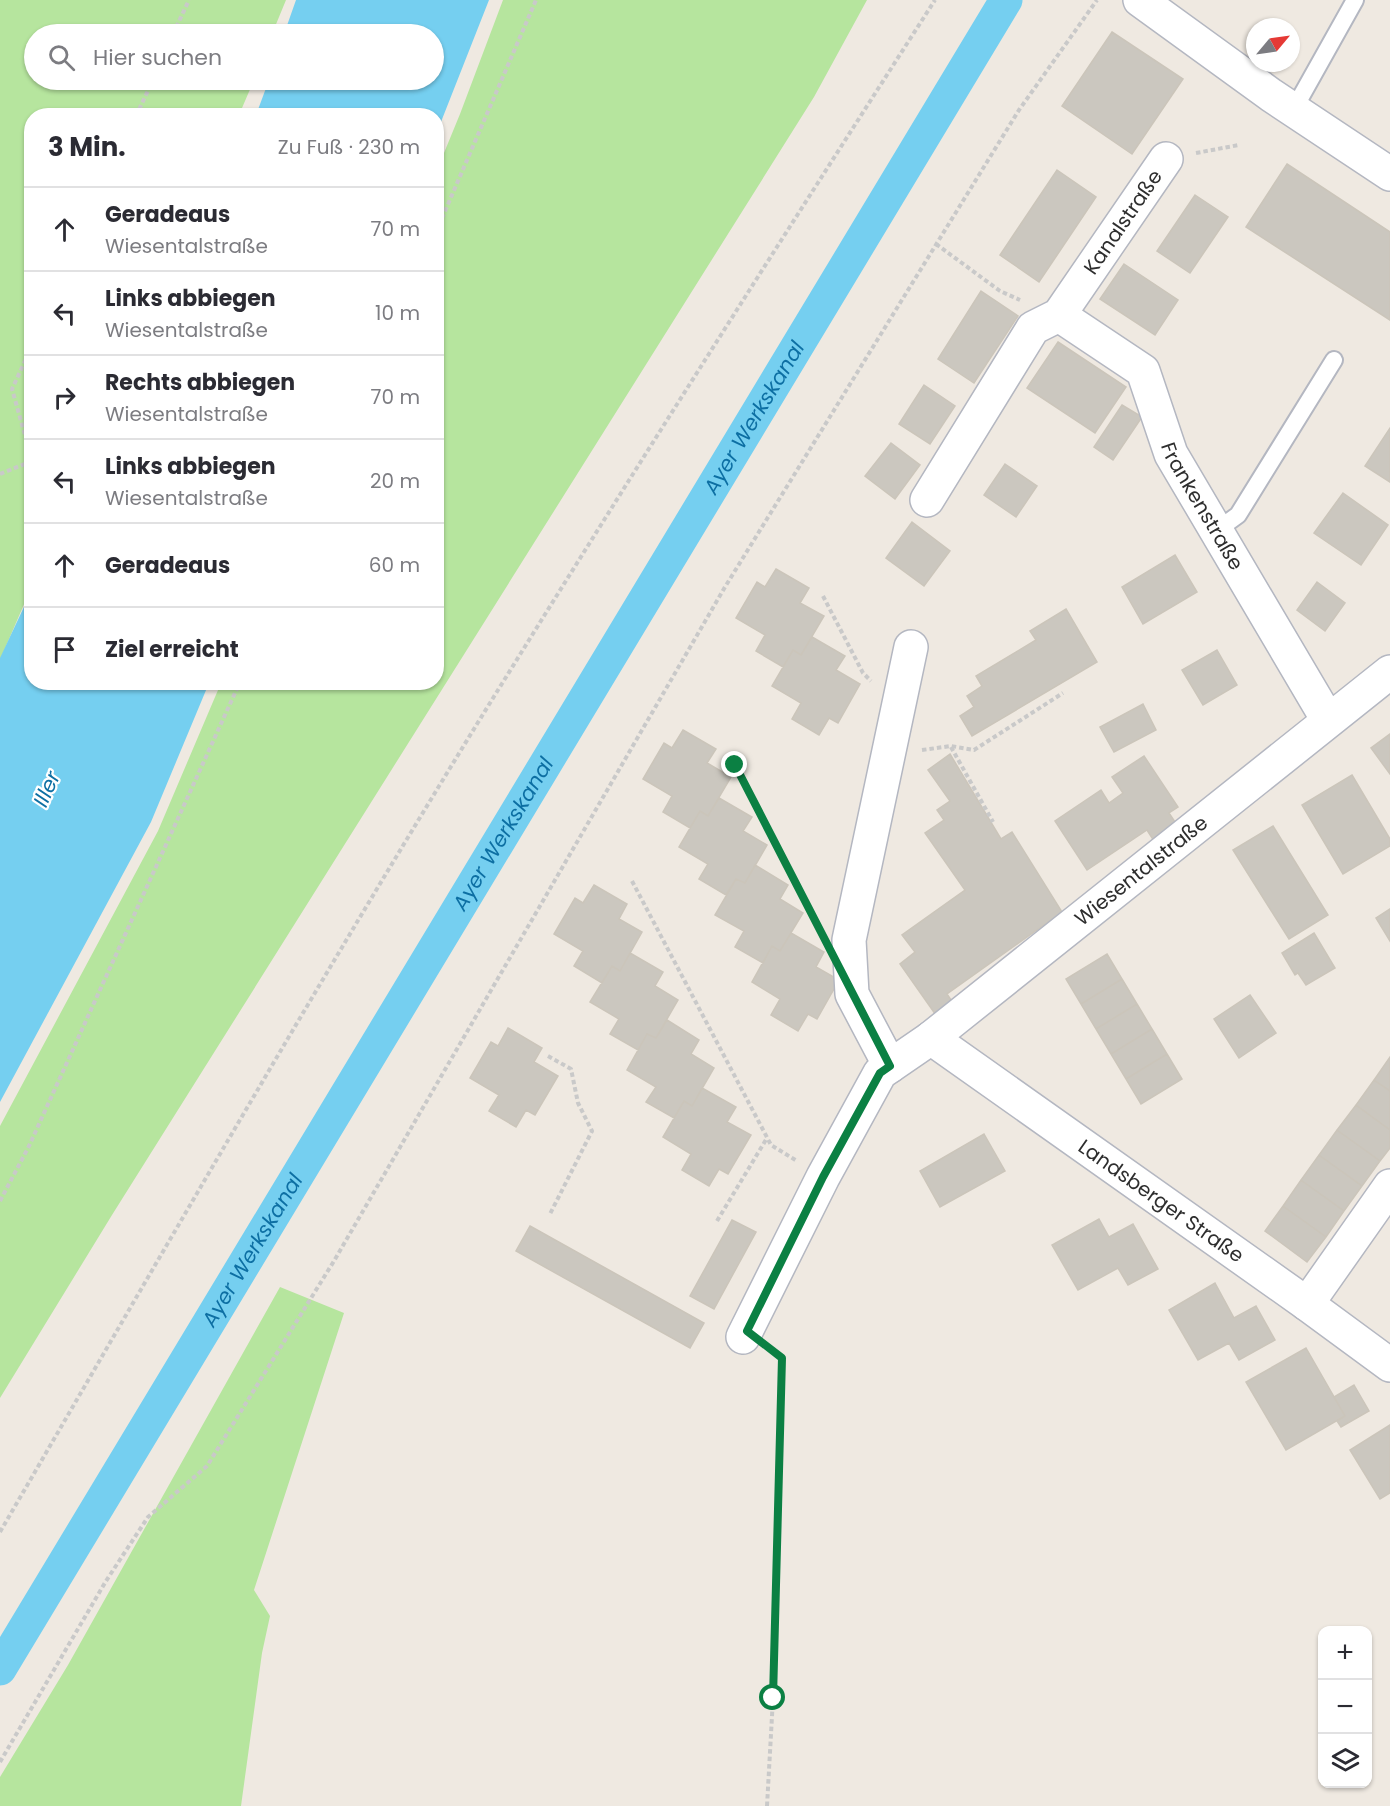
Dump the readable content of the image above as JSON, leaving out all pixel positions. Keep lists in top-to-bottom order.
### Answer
{
  "streets": {
    "street": [
      "Kanalstraße",
      "Frankenstraße",
      "Wiesentalstraße",
      "Landsberger Straße"
    ]
  },
  "crossings": [
    ["Kanalstraße", "Frankenstraße"],
    ["Frankenstraße", "Wiesentalstraße"],
    ["Wiesentalstraße", "Landsberger Straße"]
  ],
  "water": ["Ayer Werkskanal", "Iller"],
  "north": "top right",
  "page": {
    "search": "Hier suchen",
    "heading": ["3 Min.", "Zu Fuß · 230 m"],
    "list": [
      ["Geradeaus", "Wiesentalstraße", "70 m"],
      ["Links abbiegen", "Wiesentalstraße", "10 m"],
      ["Rechts abbiegen", "Wiesentalstraße", "70 m"],
      ["Links abbiegen", "Wiesentalstraße", "20 m"],
      ["Geradeaus", "60 m"],
      "Ziel erreicht"
    ],
    "map_buttons": ["+", "−"]
  }
}
